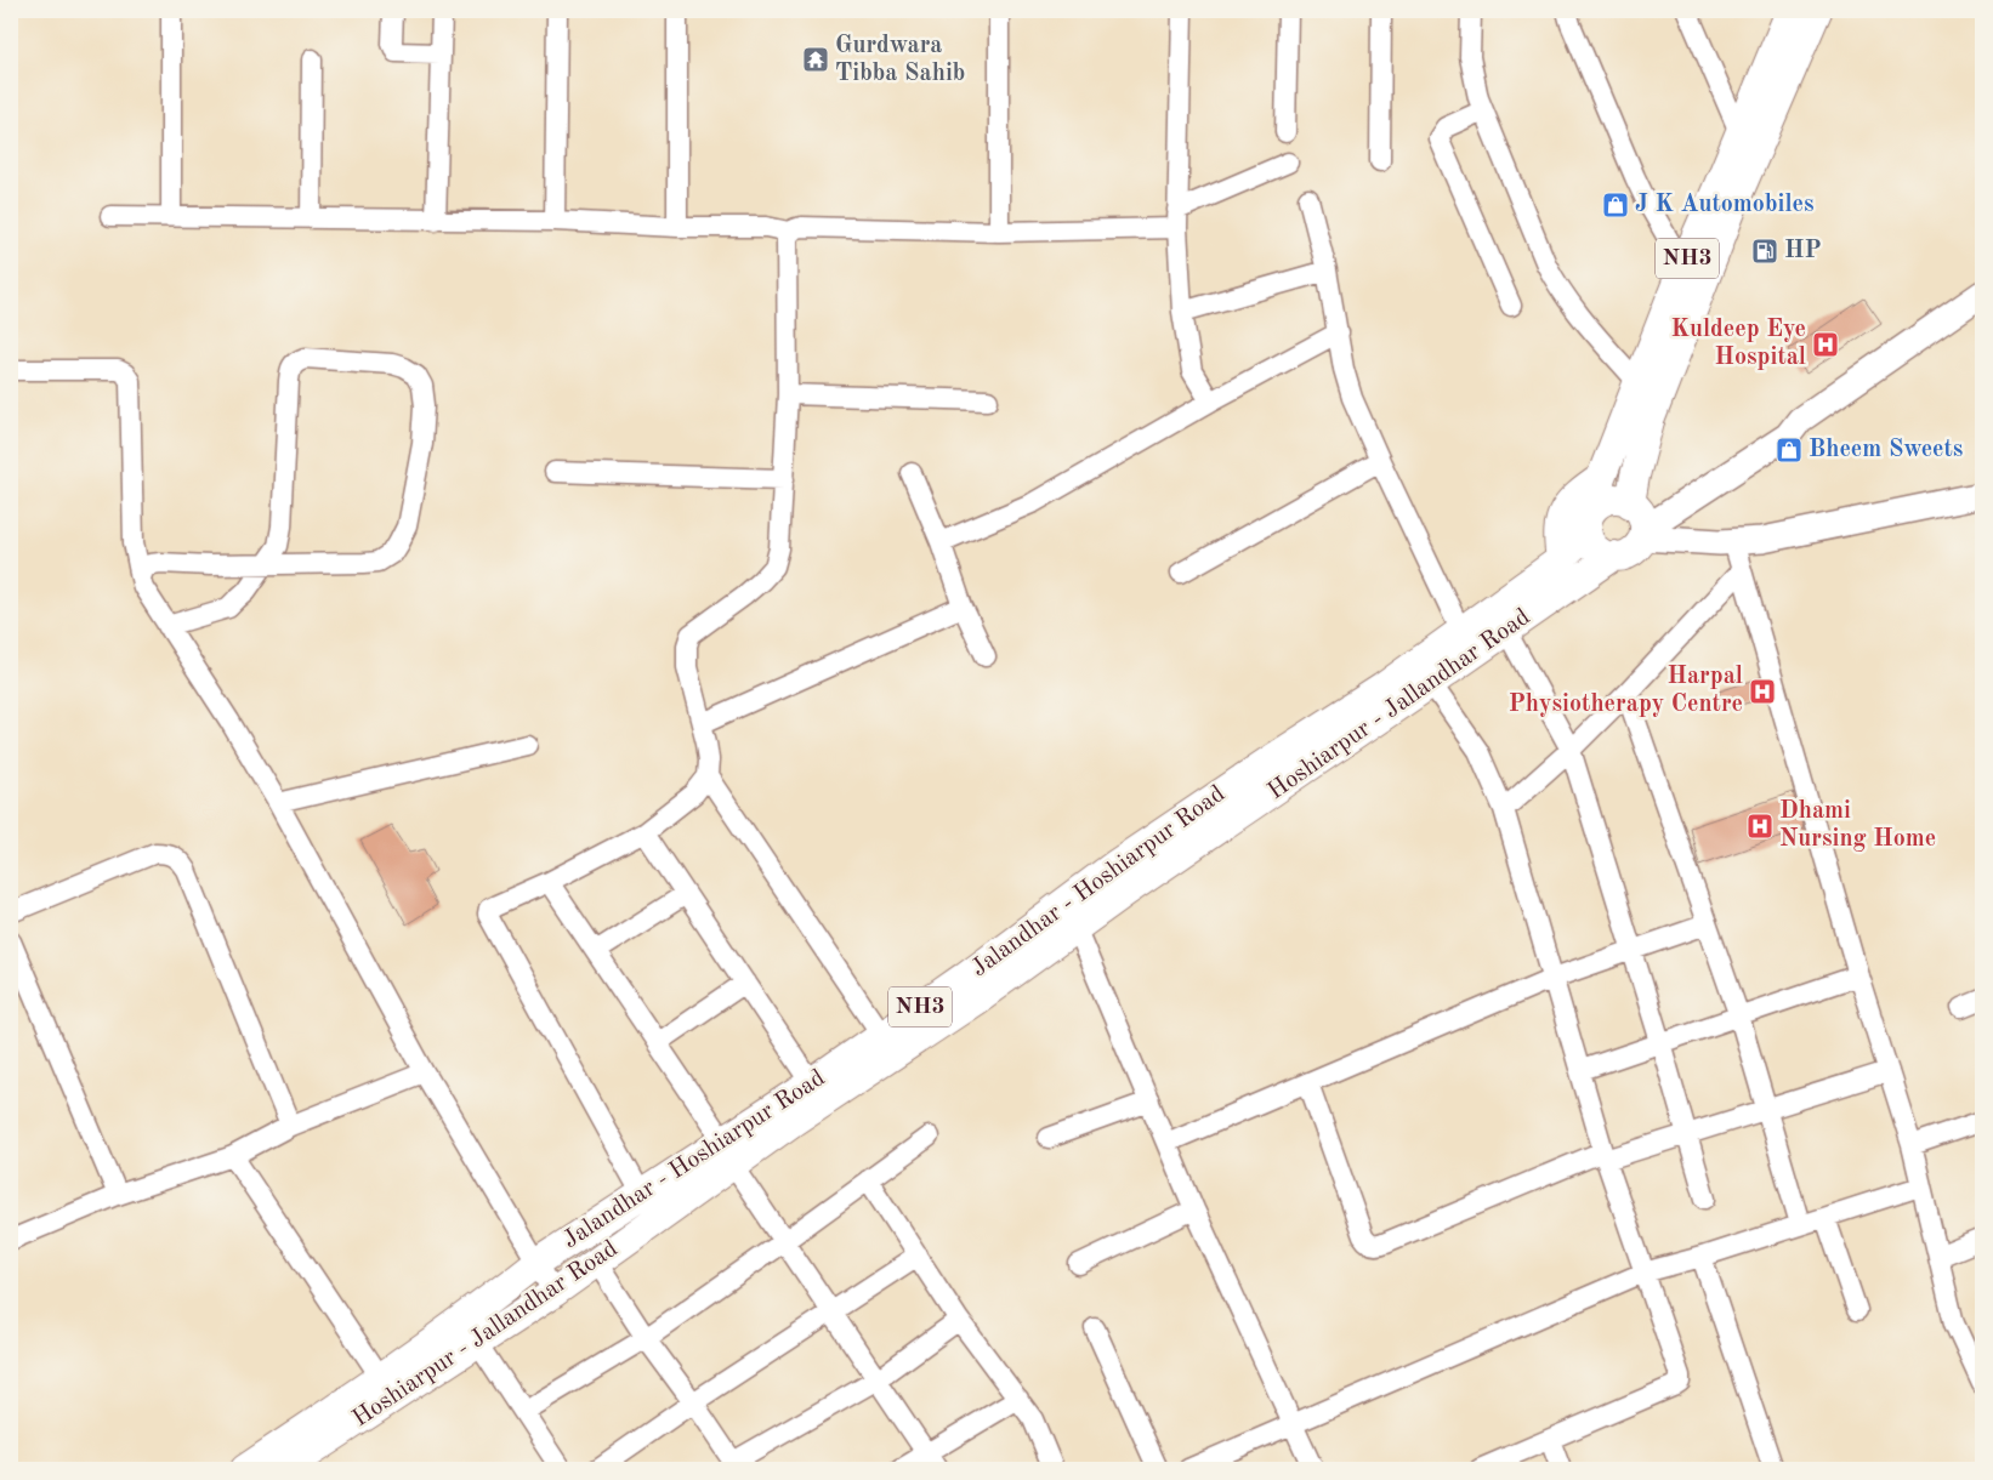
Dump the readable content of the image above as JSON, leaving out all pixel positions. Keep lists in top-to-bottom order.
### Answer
{
  "streets": {
    "highway": ["NH3", "Hoshiarpur - Jallandhar Road", "Jalandhar - Hoshiarpur Road"]
  },
  "crossings": [
    ["NH3", "Hoshiarpur - Jallandhar Road"],
    ["NH3", "Jalandhar - Hoshiarpur Road"],
    ["Hoshiarpur - Jallandhar Road", "Jalandhar - Hoshiarpur Road"]
  ],
  "places": {
    "temple": ["Gurdwara Tibba Sahib"],
    "shop": ["J K Automobiles", "Bheem Sweets"],
    "fuel station": ["HP"],
    "hospital": ["Kuldeep Eye Hospital", "Harpal Physiotherapy Centre", "Dhami Nursing Home"]
  }
}
